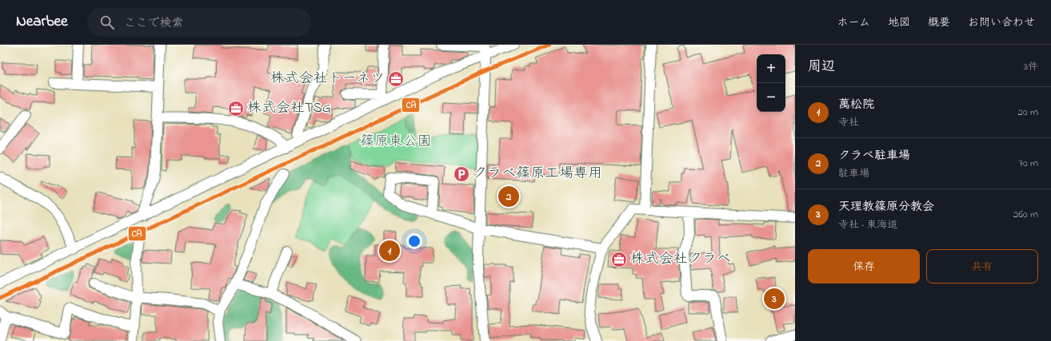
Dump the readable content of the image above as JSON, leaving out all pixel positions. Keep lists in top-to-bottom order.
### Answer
{
  "parks": ["篠原東公園"],
  "places": {
    "office": ["株式会社トーネツ", "株式会社TSG", "株式会社クラベ"],
    "parking": ["クラベ篠原工場専用"]
  },
  "lines": ["transit line CA"],
  "page": {
    "header": "Nearbee",
    "search": "ここで検索",
    "nav": [
      "ホーム",
      "地図",
      "概要",
      "お問い合わせ"
    ],
    "heading": ["周辺", "3件"],
    "map_buttons": ["+", "−"],
    "list": [
      {
        "mark": "1",
        "name": "萬松院",
        "note": "寺社",
        "value": "20 m"
      },
      {
        "mark": "2",
        "name": "クラベ駐車場",
        "note": "駐車場",
        "value": "70 m"
      },
      {
        "mark": "3",
        "name": "天理教篠原分教会",
        "note": "寺社 · 東海道",
        "value": "260 m"
      }
    ],
    "pins": ["2", "1", "3"],
    "buttons": ["保存", "共有"]
  }
}
